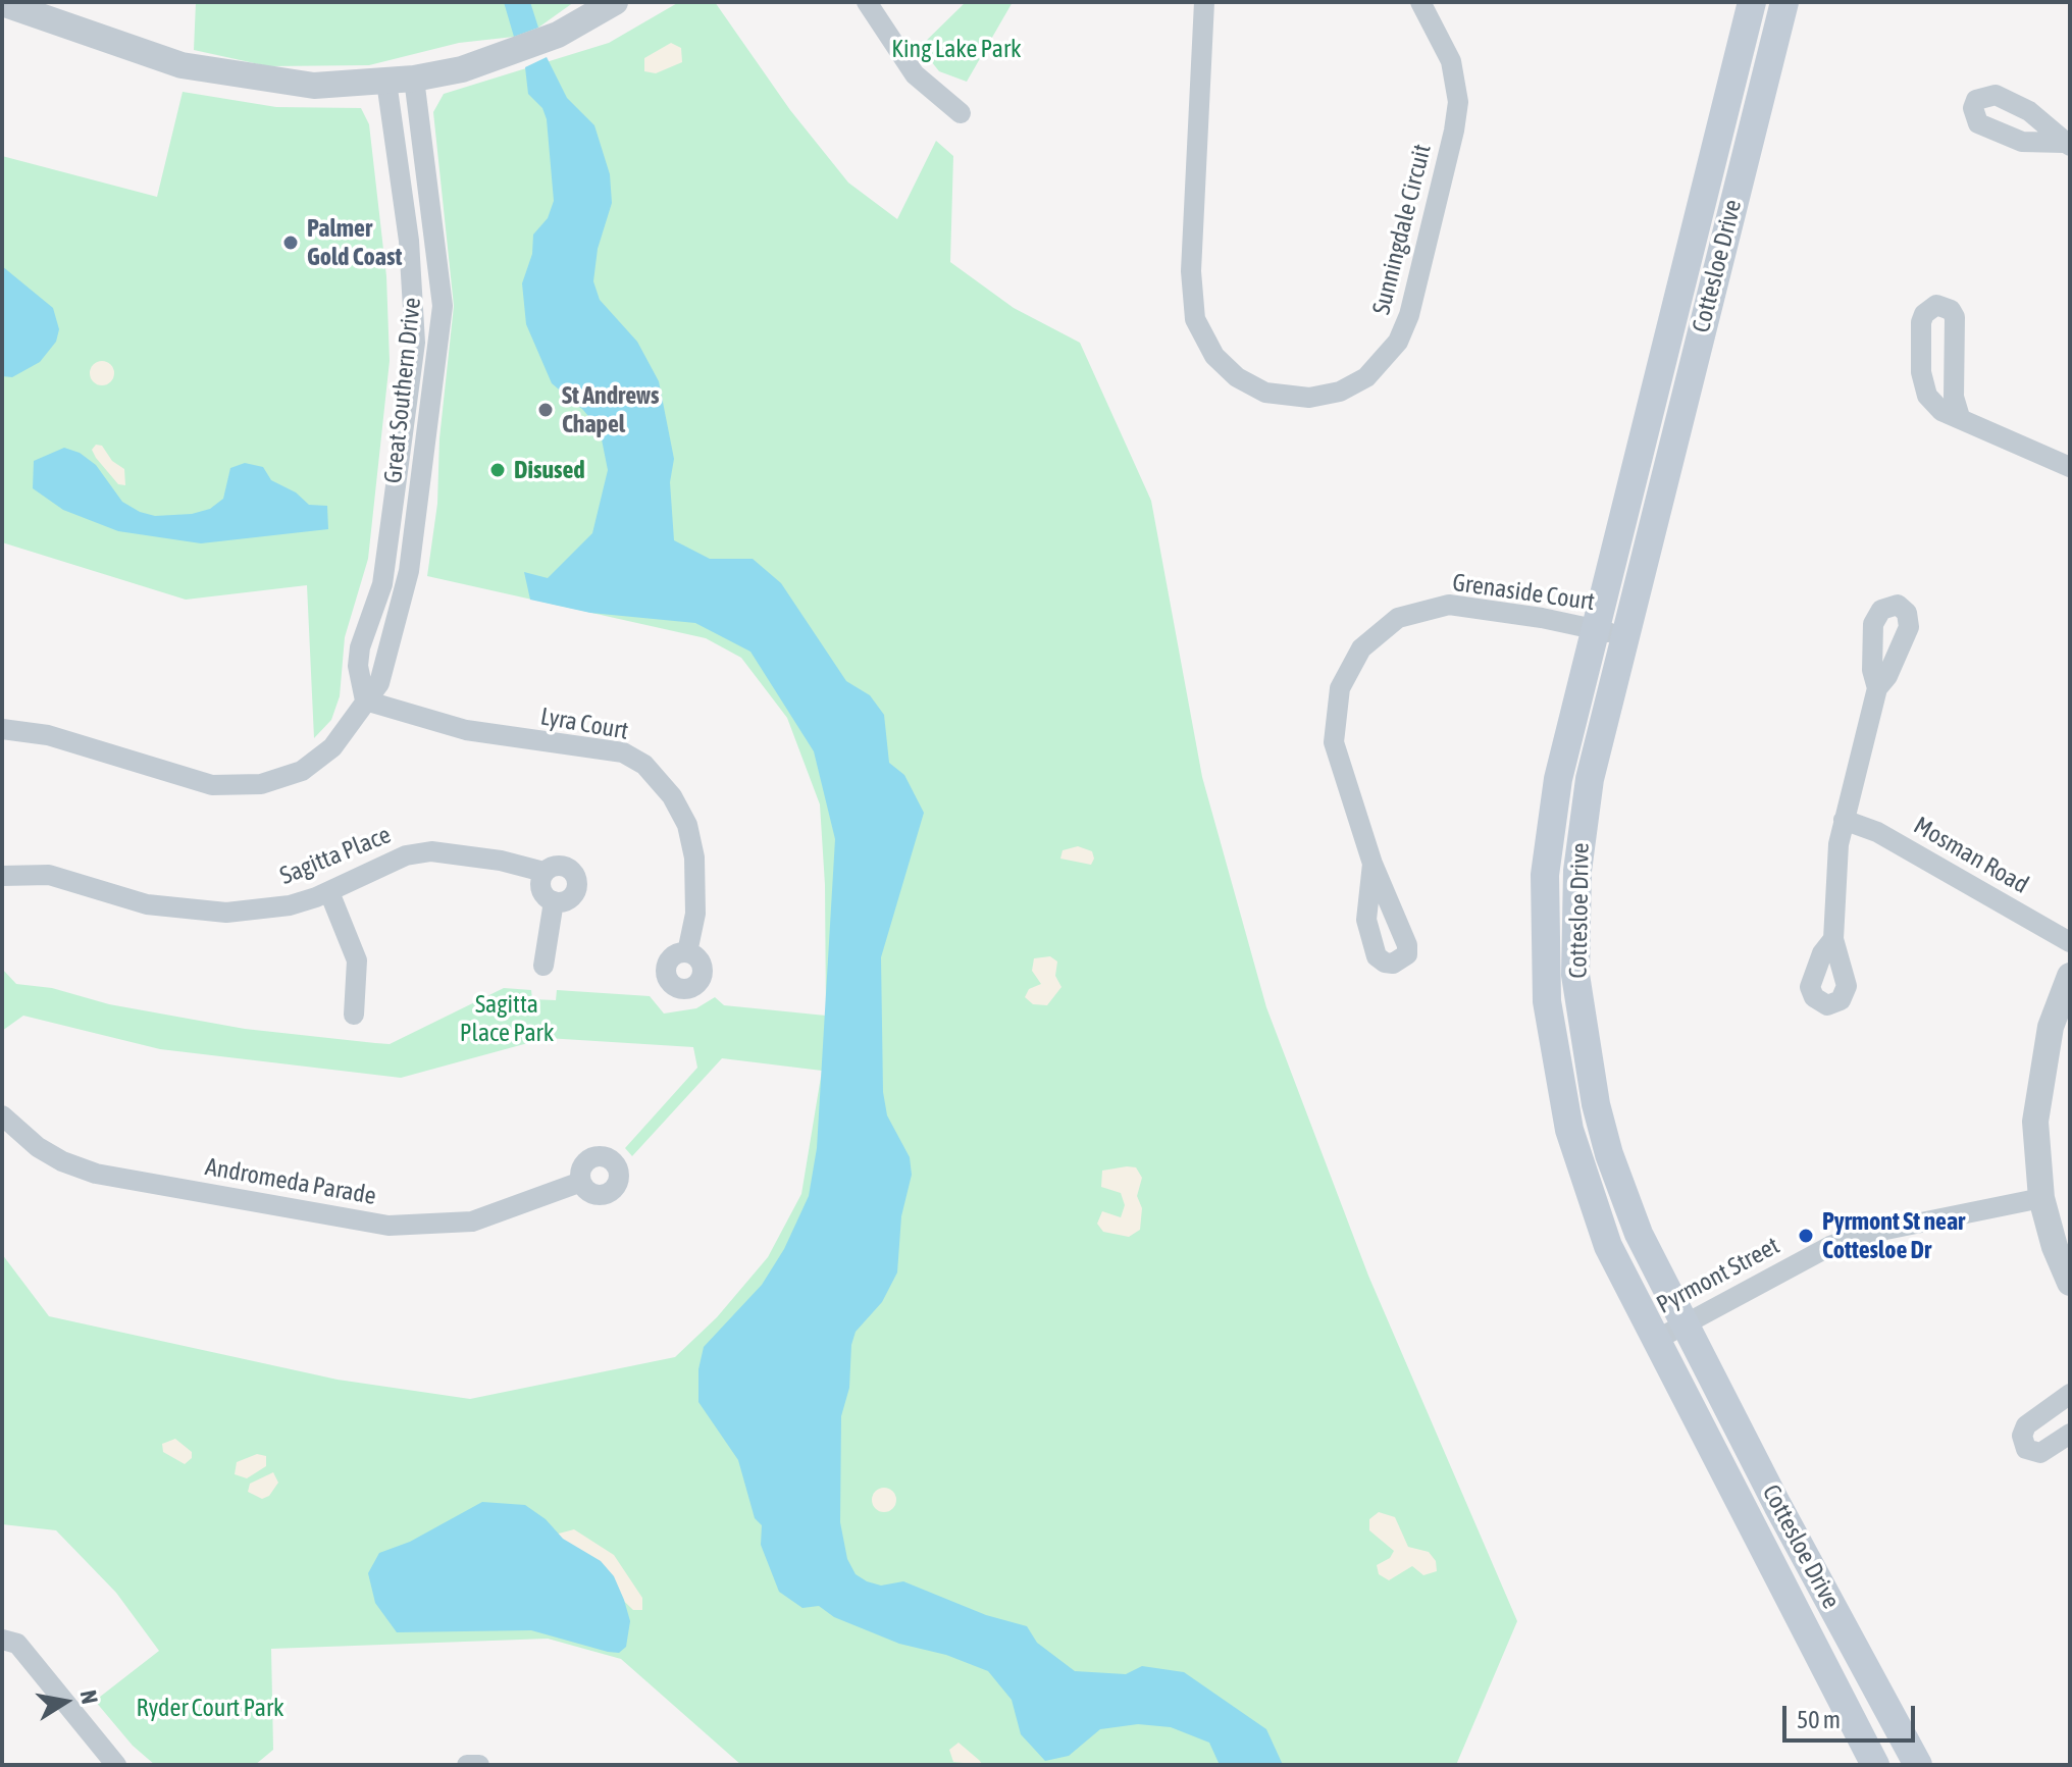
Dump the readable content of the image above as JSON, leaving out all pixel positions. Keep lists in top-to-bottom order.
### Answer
{
  "streets": {
    "main road": ["Cottesloe Drive"],
    "street": [
      "Sunningdale Circuit",
      "Great Southern Drive",
      "Grenaside Court",
      "Lyra Court",
      "Sagitta Place",
      "Mosman Road",
      "Andromeda Parade",
      "Pyrmont Street"
    ]
  },
  "crossings": [
    ["Cottesloe Drive", "Grenaside Court"],
    ["Cottesloe Drive", "Pyrmont Street"],
    ["Great Southern Drive", "Lyra Court"]
  ],
  "parks": ["King Lake Park", "Sagitta Place Park", "Ryder Court Park"],
  "places": [
    "Palmer Gold Coast",
    "St Andrews Chapel",
    "Disused",
    "Pyrmont St near Cottesloe Dr"
  ],
  "scale_bar": "50 m",
  "north": "right"
}
